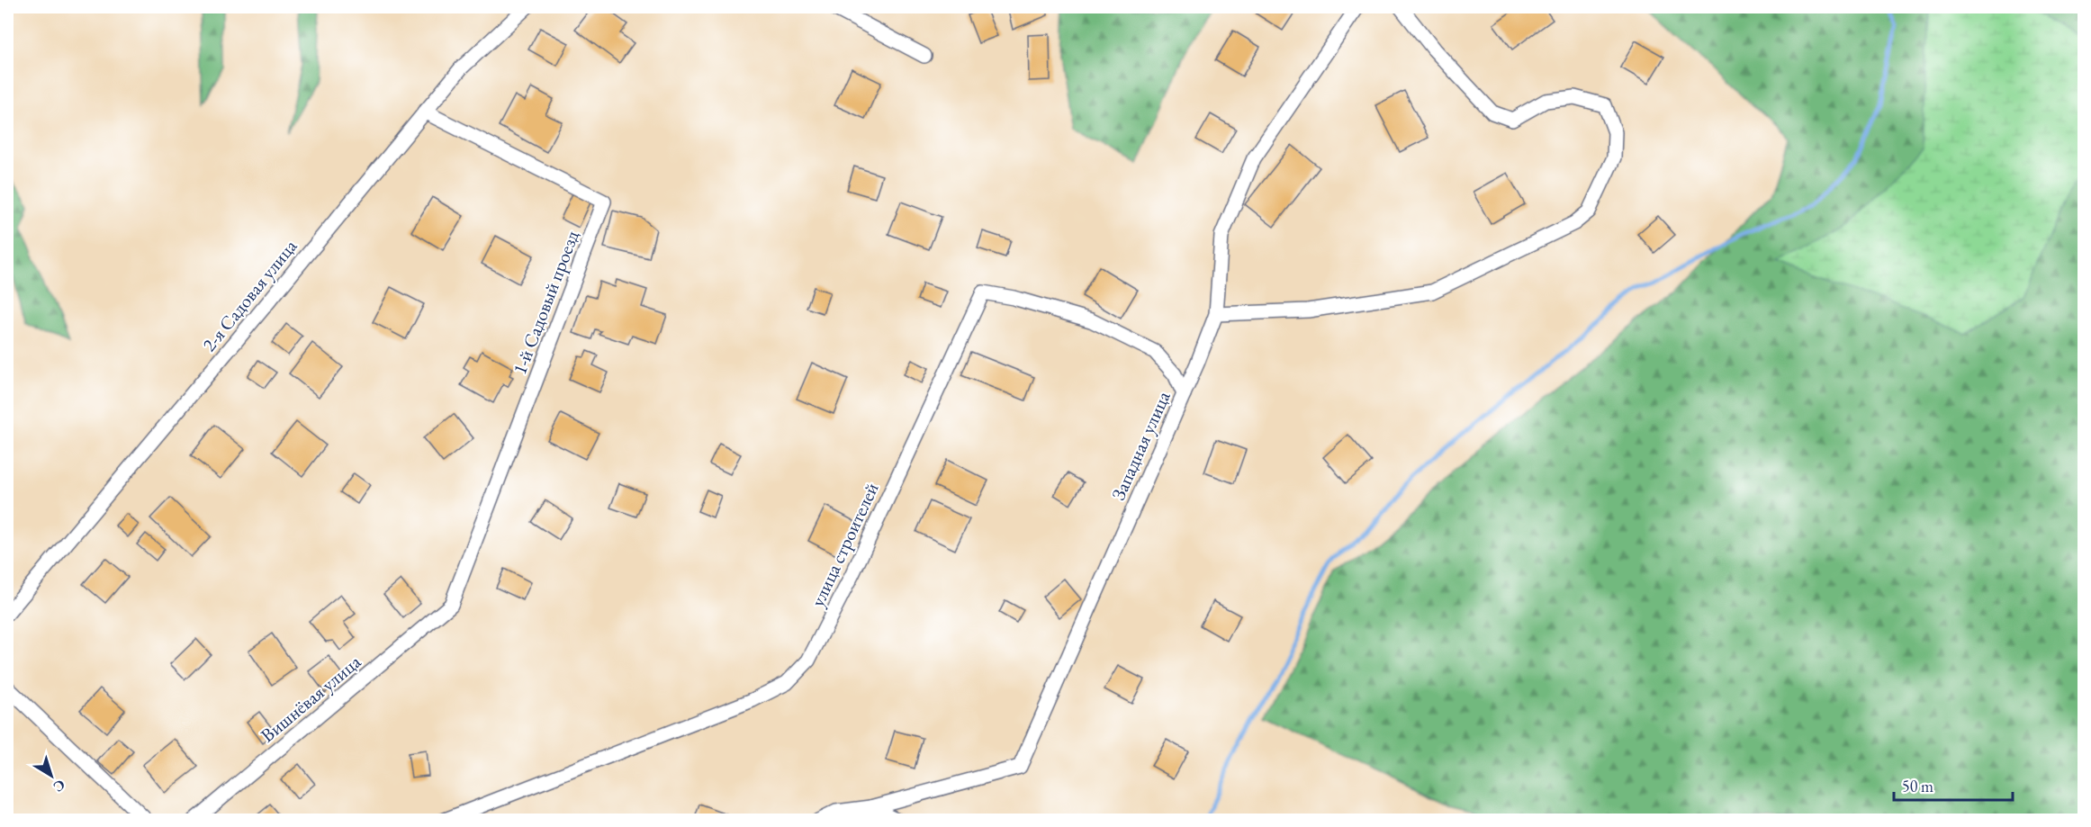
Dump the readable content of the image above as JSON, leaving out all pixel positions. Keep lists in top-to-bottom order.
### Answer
{
  "streets": {
    "street": [
      "2-я Садовая улица",
      "1-й Садовый проезд",
      "Западная улица",
      "улица строителей",
      "Вишнёвая улица"
    ]
  },
  "crossings": [
    ["2-я Садовая улица", "1-й Садовый проезд"],
    ["1-й Садовый проезд", "Вишнёвая улица"],
    ["Западная улица", "улица строителей"]
  ],
  "scale_bar": "50 m",
  "north": "bottom right"
}
